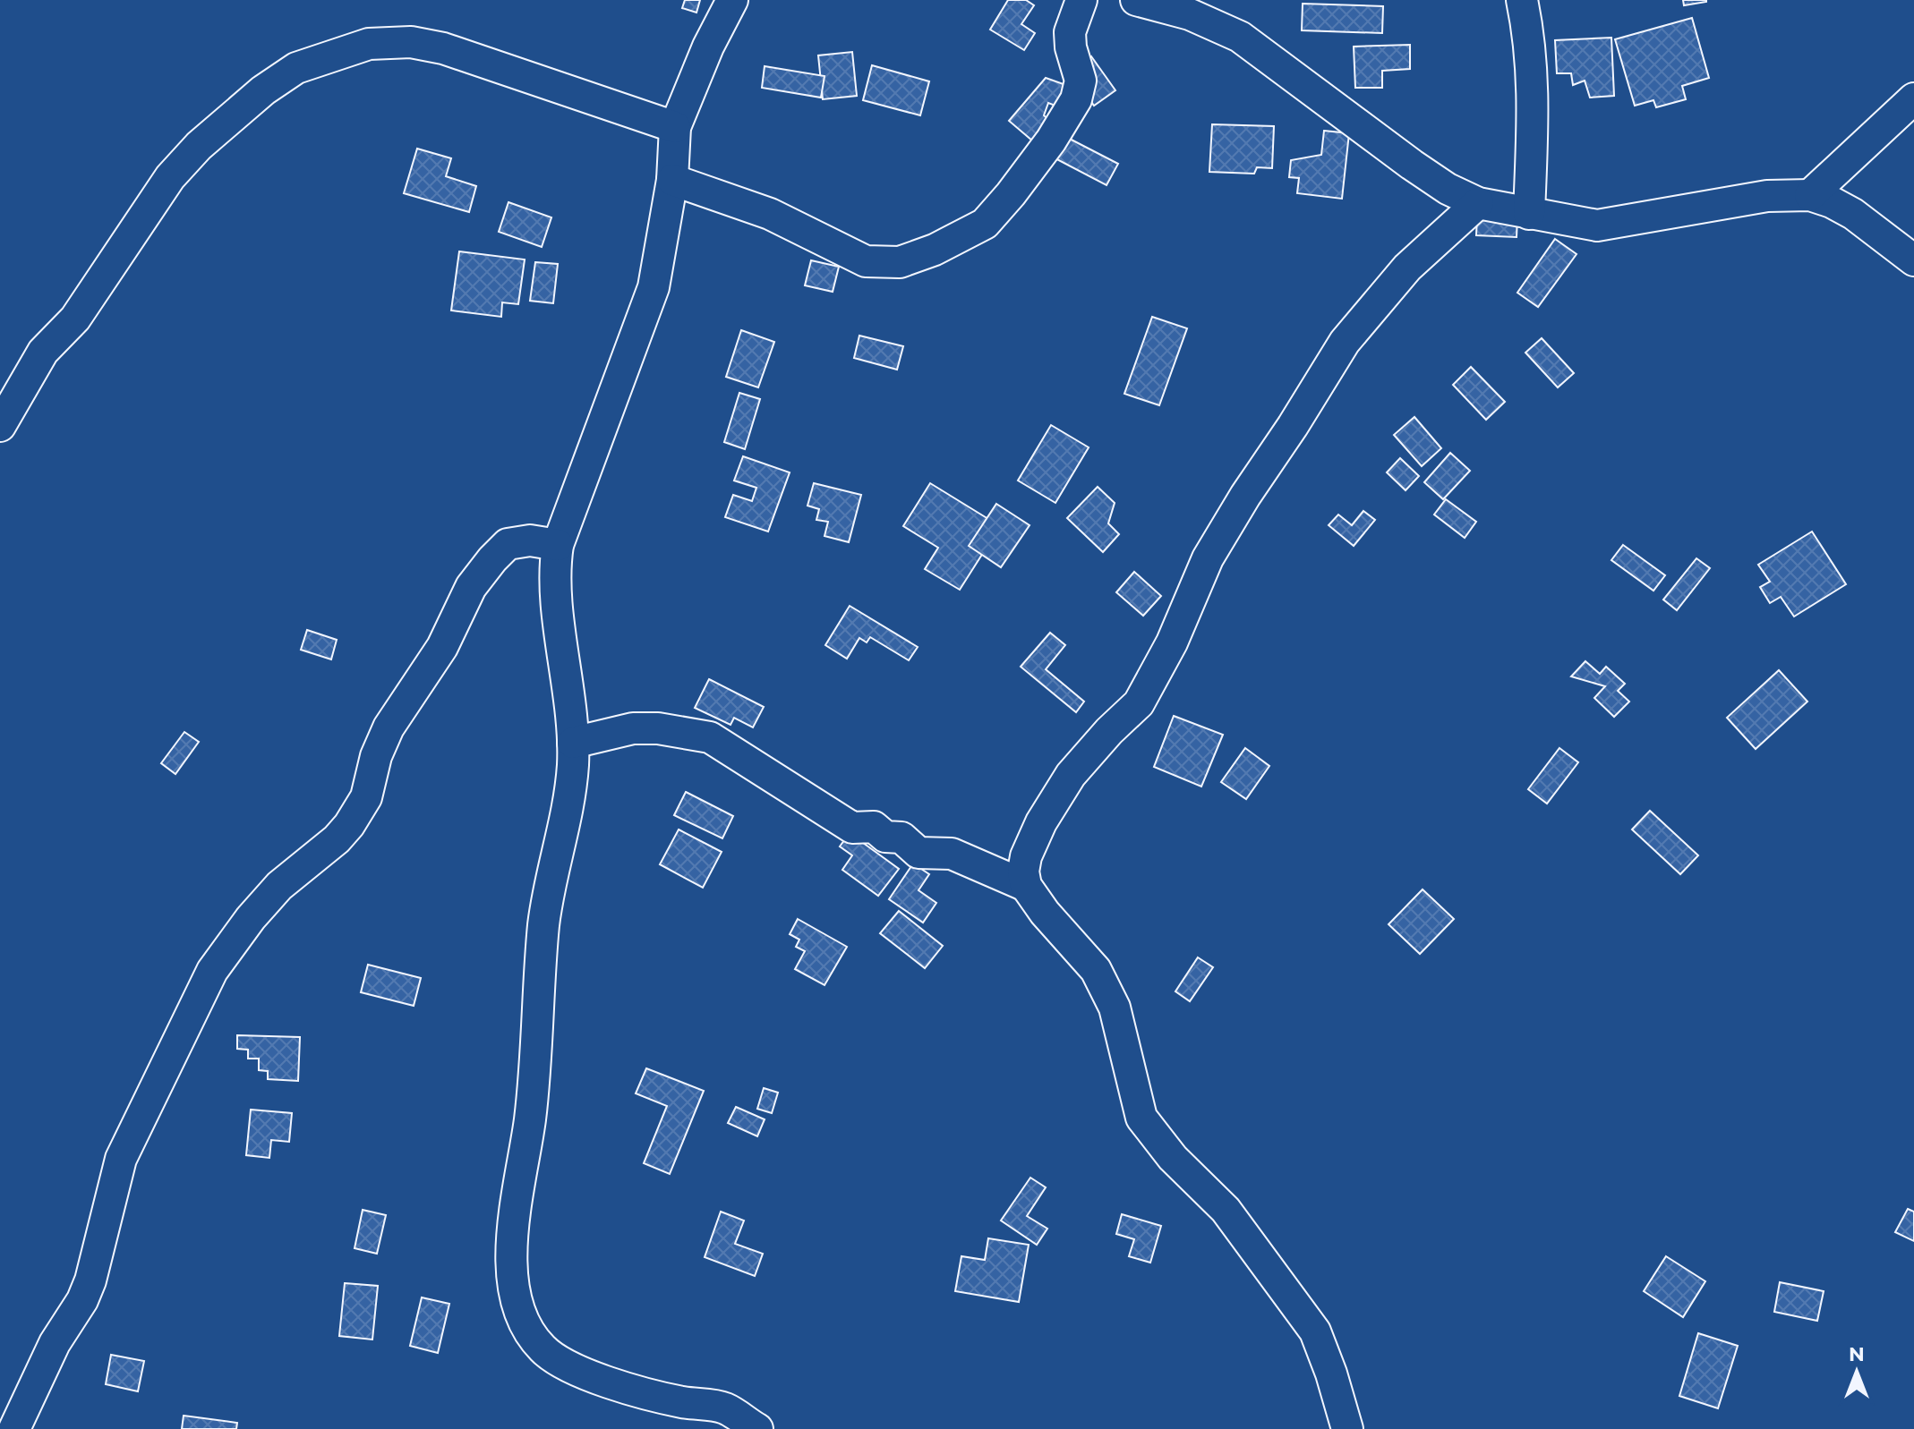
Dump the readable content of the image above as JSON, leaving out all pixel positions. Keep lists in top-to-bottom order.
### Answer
{
  "north": "top"
}
